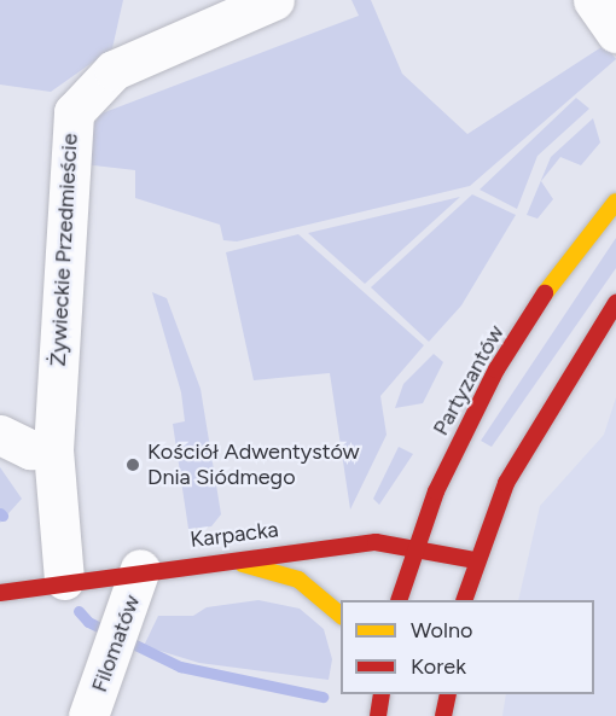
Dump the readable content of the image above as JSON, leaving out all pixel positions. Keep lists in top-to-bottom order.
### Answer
{
  "streets": {
    "main road": ["Partyzantów", "Karpacka"],
    "street": ["Żywieckie Przedmieście", "Filomatów"]
  },
  "crossings": [
    ["Żywieckie Przedmieście", "Karpacka"],
    ["Partyzantów", "Karpacka"],
    ["Karpacka", "Filomatów"]
  ],
  "places": ["Kościół Adwentystów Dnia Siódmego"],
  "legend": ["Wolno", "Korek"]
}
